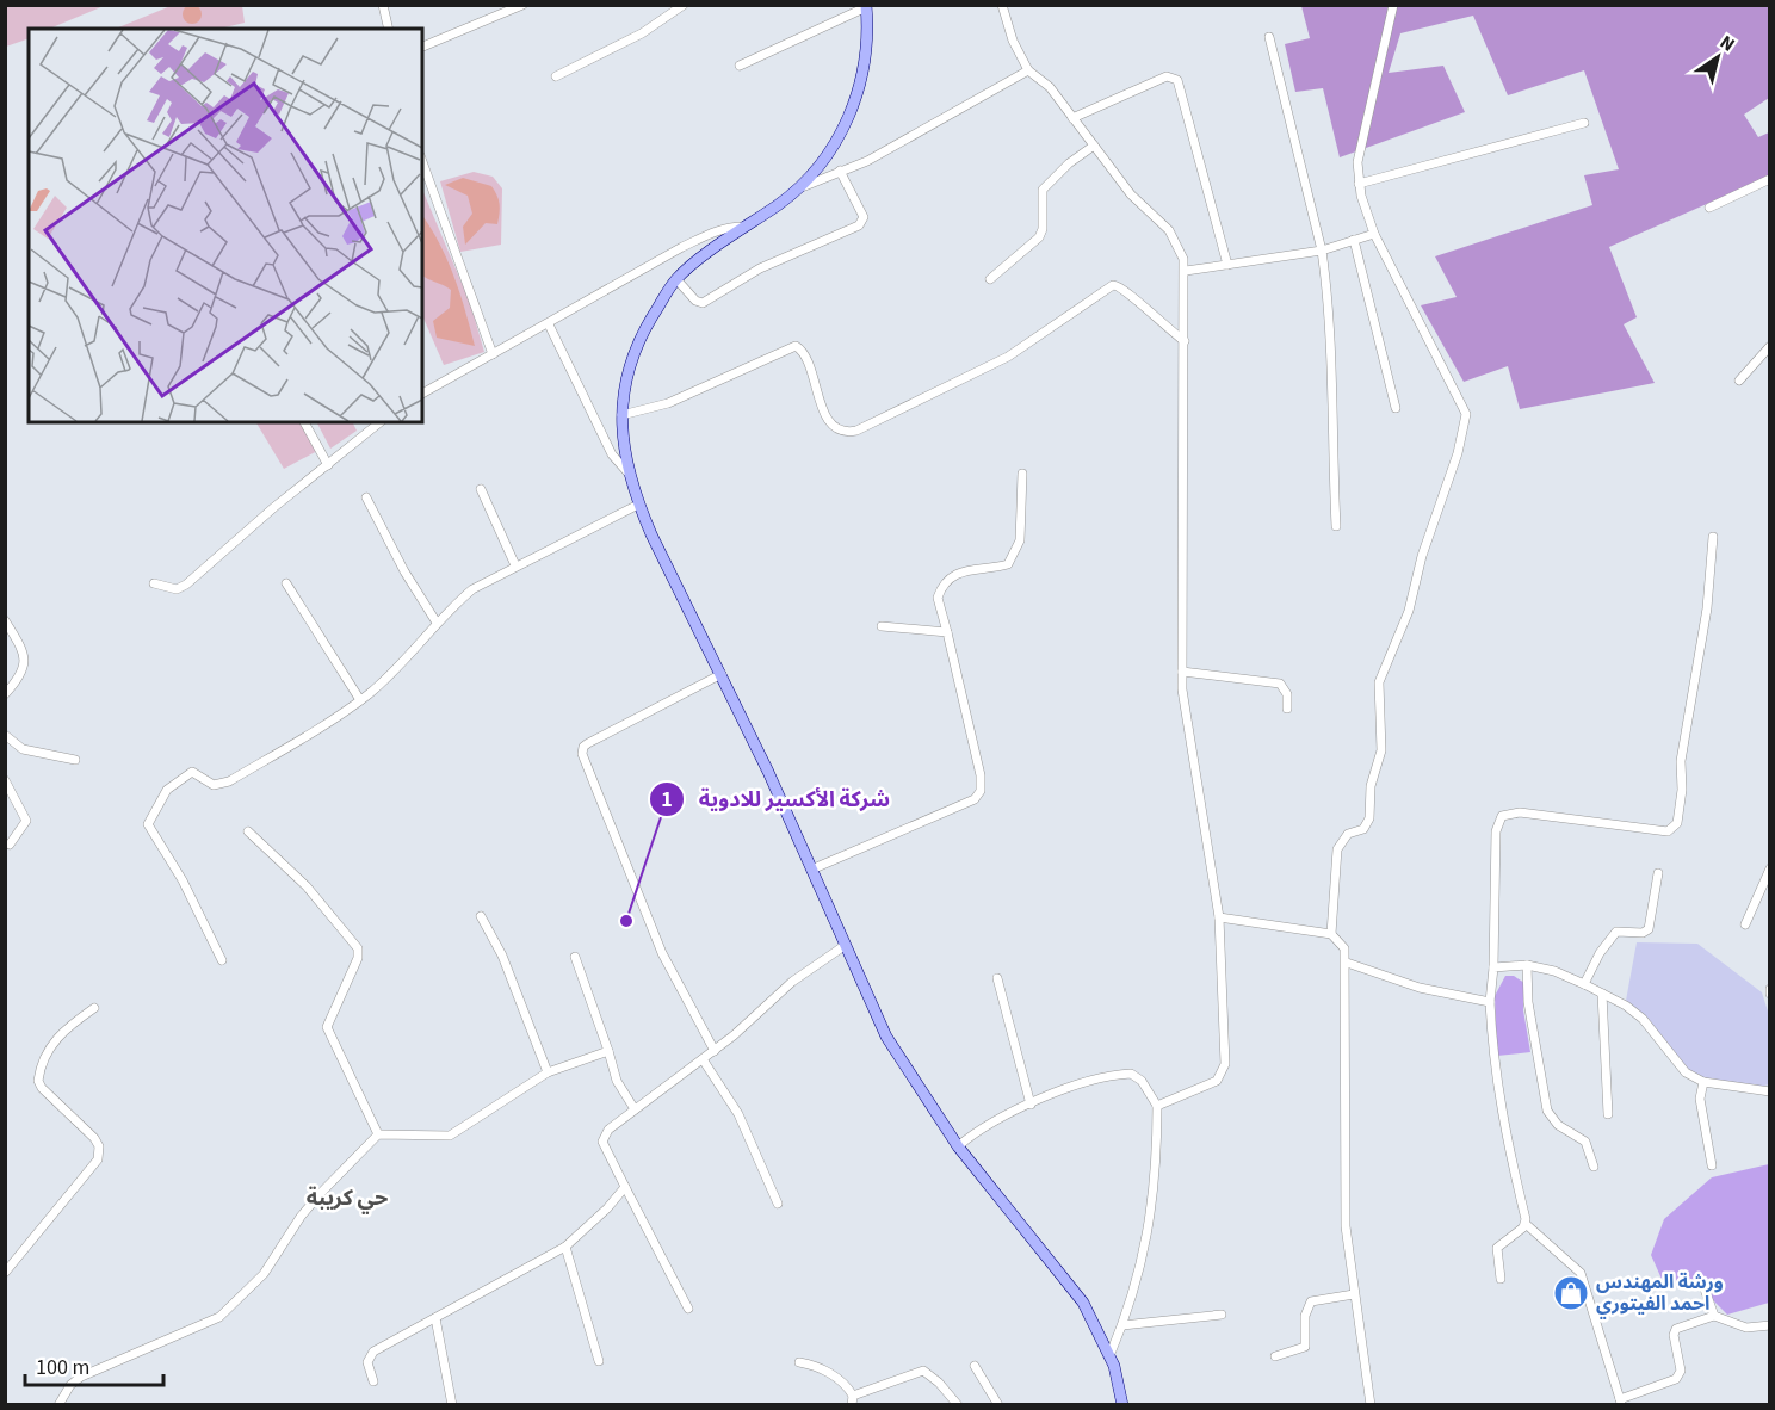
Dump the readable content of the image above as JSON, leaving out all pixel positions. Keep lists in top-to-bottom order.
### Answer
{
  "districts": ["حي كريبة"],
  "places": {
    "other": ["شركة الأكسير للادوية"],
    "shop": ["ورشة المهندس احمد الفيتوري"]
  },
  "scale_bar": "100 m",
  "north": "top right"
}
